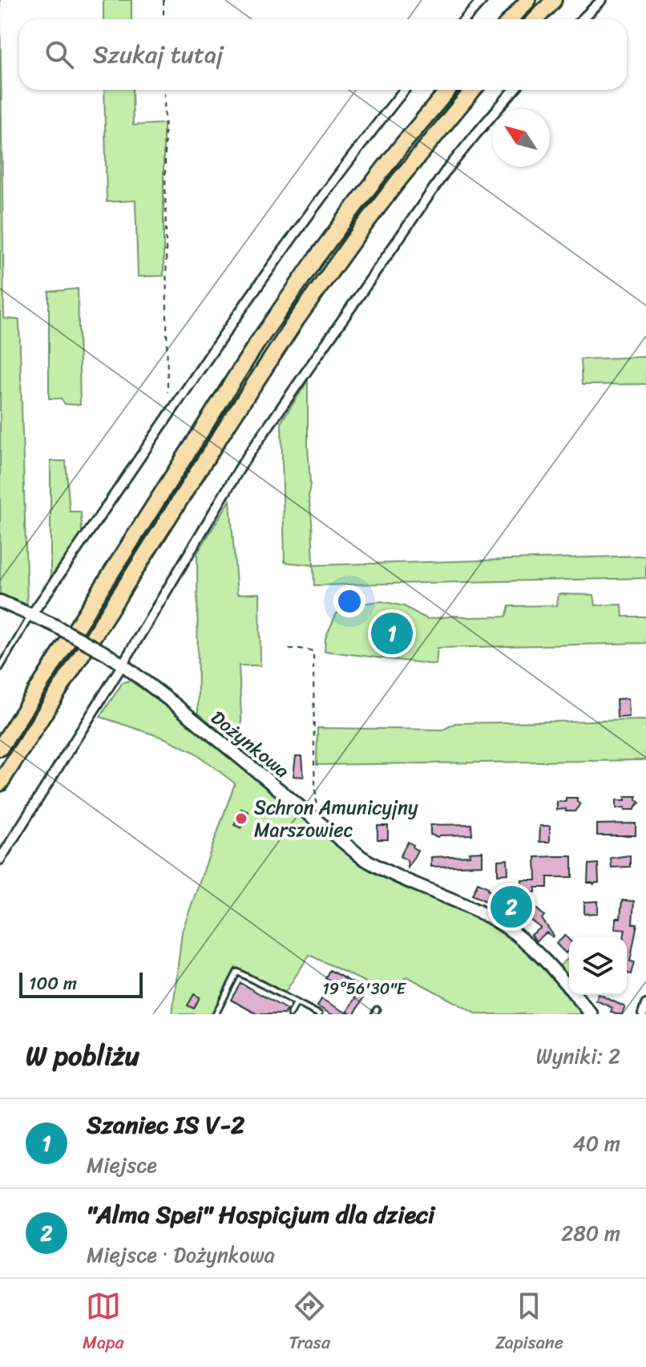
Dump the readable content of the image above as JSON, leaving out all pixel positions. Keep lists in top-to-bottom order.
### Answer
{
  "streets": {
    "street": ["Dożynkowa"]
  },
  "places": ["Schron Amunicyjny Marszowiec"],
  "scale_bar": "100 m",
  "north": "top left",
  "page": {
    "search": "Szukaj tutaj",
    "pins": ["1", "2"],
    "scale": "100 m",
    "heading": ["W pobliżu", "Wyniki: 2"],
    "list": [
      {
        "mark": "1",
        "name": "Szaniec IS V-2",
        "note": "Miejsce",
        "value": "40 m"
      },
      {
        "mark": "2",
        "name": "\"Alma Spei\" Hospicjum dla dzieci",
        "note": "Miejsce · Dożynkowa",
        "value": "280 m"
      }
    ],
    "nav": ["Mapa", "Trasa", "Zapisane"]
  },
  "coordinates": ["19°56'30\"E"]
}
